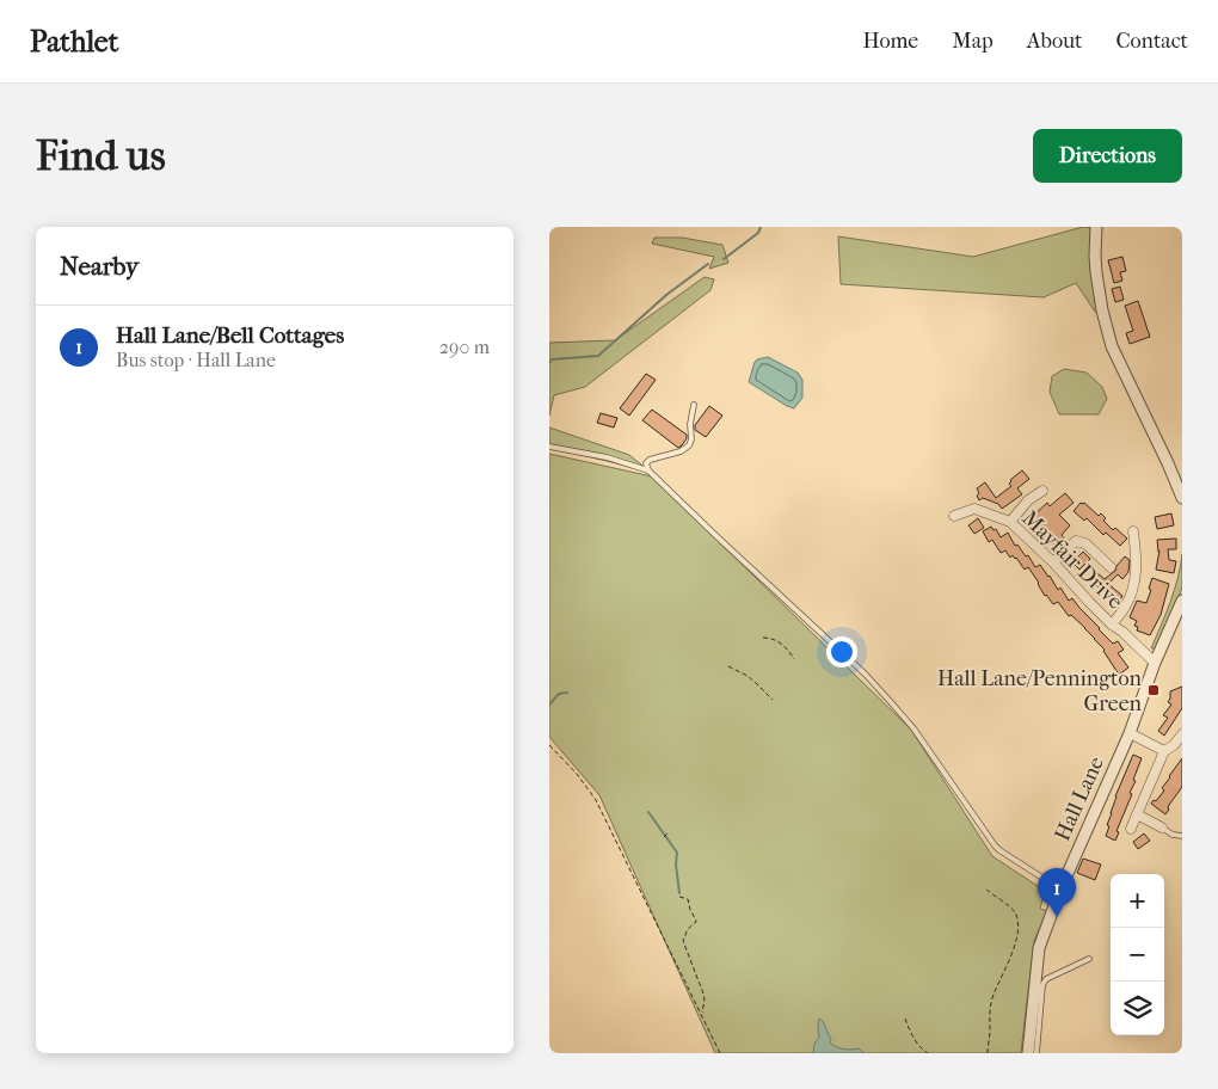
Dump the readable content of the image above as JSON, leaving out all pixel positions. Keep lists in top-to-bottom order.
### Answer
{
  "streets": {
    "street": ["Mayfair Drive", "Hall Lane"]
  },
  "crossings": [
    ["Mayfair Drive", "Hall Lane"]
  ],
  "places": {
    "transit": ["Hall Lane/Pennington Green"]
  },
  "page": {
    "header": "Pathlet",
    "nav": [
      "Home",
      "Map",
      "About",
      "Contact"
    ],
    "buttons": "Directions",
    "title": "Find us",
    "heading": "Nearby",
    "list": [
      {
        "mark": "1",
        "name": "Hall Lane/Bell Cottages",
        "note": "Bus stop · Hall Lane",
        "value": "290 m"
      }
    ],
    "pins": "1",
    "map_buttons": ["+", "−"]
  }
}
